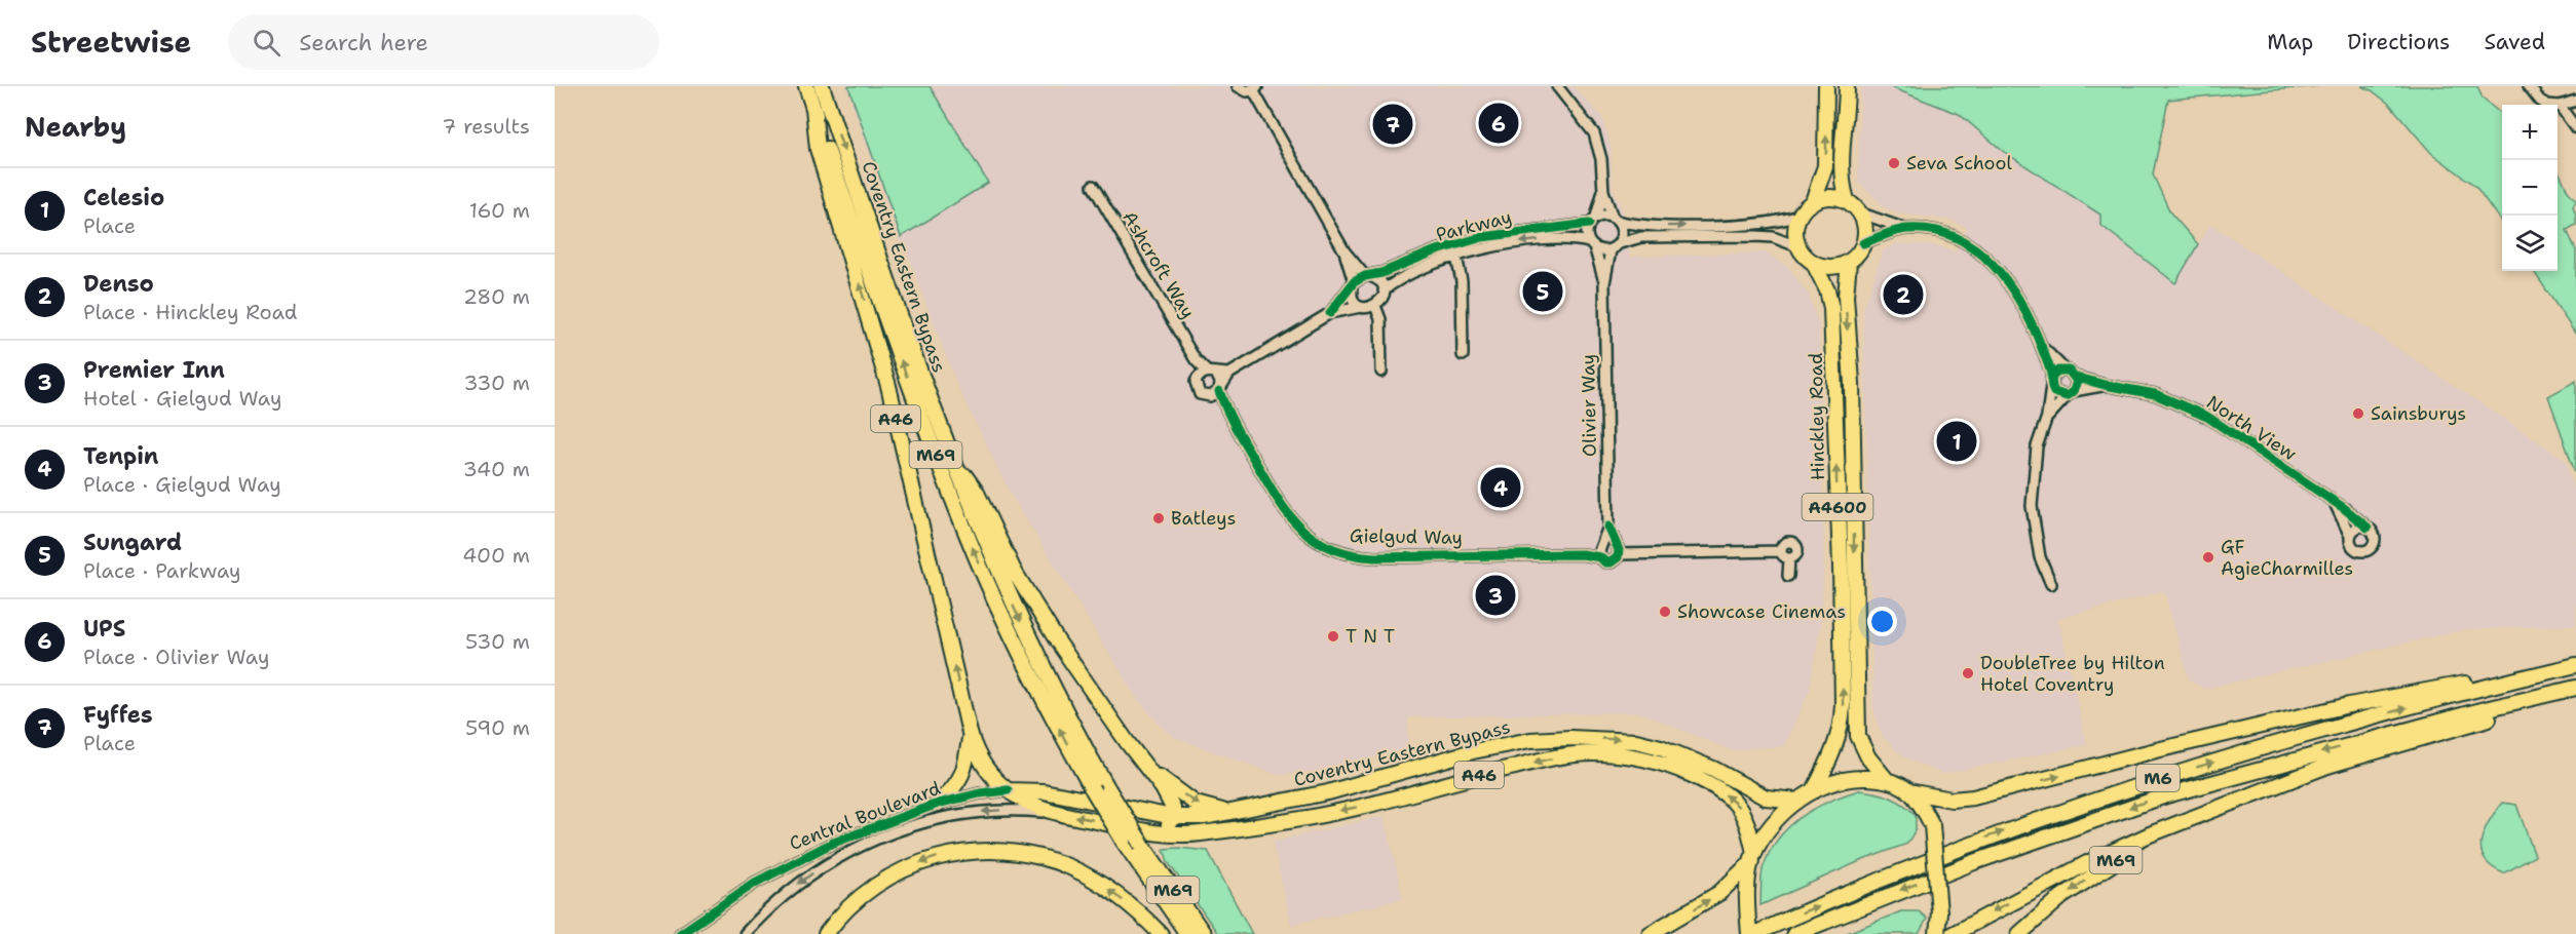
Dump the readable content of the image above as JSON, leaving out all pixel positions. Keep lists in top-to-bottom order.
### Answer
{
  "streets": {
    "highway": [
      "Coventry Eastern Bypass",
      "Hinckley Road",
      "A46",
      "M69",
      "A4600",
      "M6"
    ],
    "street": [
      "Parkway",
      "Ashcroft Way",
      "Olivier Way",
      "North View",
      "Gielgud Way",
      "Central Boulevard"
    ]
  },
  "crossings": [
    ["Parkway", "Olivier Way"],
    ["Ashcroft Way", "Gielgud Way"],
    ["Coventry Eastern Bypass", "A46"],
    ["Coventry Eastern Bypass", "M69"],
    ["Coventry Eastern Bypass", "Central Boulevard"],
    ["Olivier Way", "Gielgud Way"],
    ["A46", "M69"],
    ["A46", "Central Boulevard"]
  ],
  "places": [
    "Seva School",
    "Sainsburys",
    "Batleys",
    "GF AgieCharmilles",
    "Showcase Cinemas",
    "T N T",
    "DoubleTree by Hilton Hotel Coventry"
  ],
  "page": {
    "header": "Streetwise",
    "search": "Search here",
    "nav": ["Map", "Directions", "Saved"],
    "heading": ["Nearby", "7 results"],
    "pins": [
      "6",
      "7",
      "5",
      "2",
      "1",
      "4",
      "3"
    ],
    "map_buttons": ["+", "−"],
    "list": [
      {
        "mark": "1",
        "name": "Celesio",
        "note": "Place",
        "value": "160 m"
      },
      {
        "mark": "2",
        "name": "Denso",
        "note": "Place · Hinckley Road",
        "value": "280 m"
      },
      {
        "mark": "3",
        "name": "Premier Inn",
        "note": "Hotel · Gielgud Way",
        "value": "330 m"
      },
      {
        "mark": "4",
        "name": "Tenpin",
        "note": "Place · Gielgud Way",
        "value": "340 m"
      },
      {
        "mark": "5",
        "name": "Sungard",
        "note": "Place · Parkway",
        "value": "400 m"
      },
      {
        "mark": "6",
        "name": "UPS",
        "note": "Place · Olivier Way",
        "value": "530 m"
      },
      {
        "mark": "7",
        "name": "Fyffes",
        "note": "Place",
        "value": "590 m"
      }
    ]
  }
}
